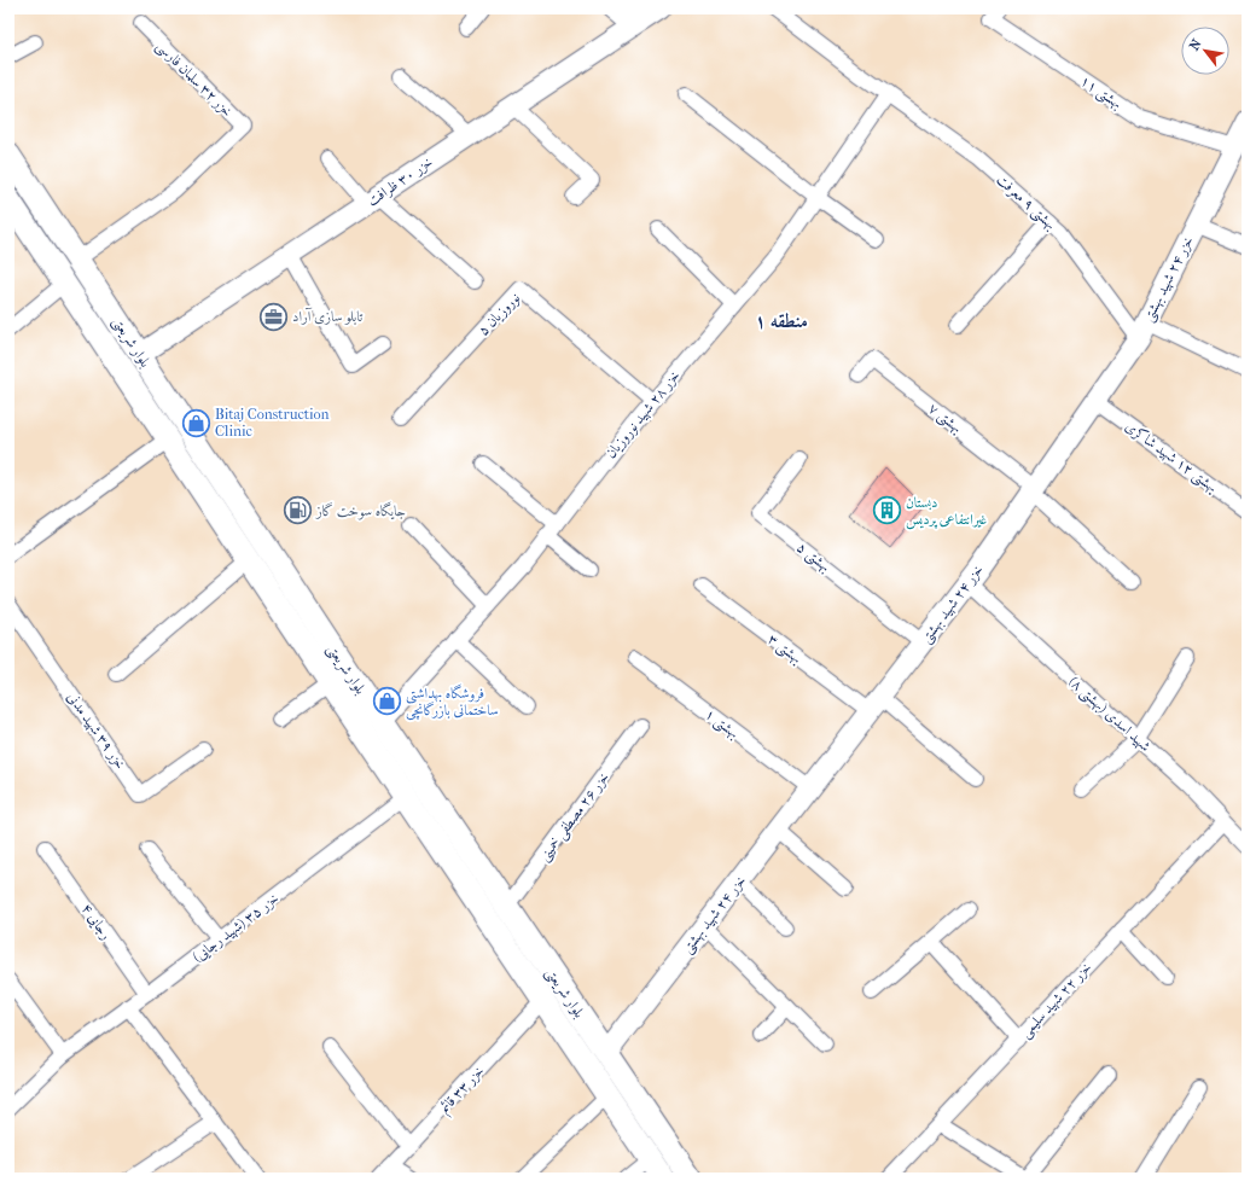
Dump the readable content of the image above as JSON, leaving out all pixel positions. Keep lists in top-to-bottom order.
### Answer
{
  "streets": {
    "main road": ["بلوار شریعتی"],
    "street": [
      "خزر ۳۲ سلمان فارسی",
      "بهشتی ۱۱",
      "خزر ۳۰ ظرافت",
      "بهشتی ۹ معرفت",
      "خزر ۲۴ شهید بهشتی",
      "نوروزیان ۵",
      "خزر ۲۸ شهید نوروزیان",
      "بهشتی ۷",
      "بهشتی ۱۲ شهید شاکری",
      "بهشتی ۵",
      "بهشتی ۳",
      "شهید اسدی (بهشتی ۸)",
      "بهشتی ۱",
      "خزر ۳۹ شهید مدنی",
      "خزر ۲۶ مصطفی خمینی",
      "رجایی ۴",
      "خزر ۳۵ (شهید رجایی)",
      "خزر ۲۲ شهید سلیمی",
      "خزر ۳۳ قائم"
    ]
  },
  "crossings": [
    ["خزر ۳۲ سلمان فارسی", "بلوار شریعتی"],
    ["بهشتی ۱۱", "خزر ۲۴ شهید بهشتی"],
    ["خزر ۳۰ ظرافت", "بلوار شریعتی"],
    ["بهشتی ۹ معرفت", "خزر ۲۴ شهید بهشتی"],
    ["بهشتی ۹ معرفت", "خزر ۲۸ شهید نوروزیان"],
    ["خزر ۲۴ شهید بهشتی", "بلوار شریعتی"],
    ["خزر ۲۴ شهید بهشتی", "بهشتی ۷"],
    ["خزر ۲۴ شهید بهشتی", "بهشتی ۱۲ شهید شاکری"],
    ["خزر ۲۴ شهید بهشتی", "بهشتی ۵"],
    ["خزر ۲۴ شهید بهشتی", "بهشتی ۳"],
    ["خزر ۲۴ شهید بهشتی", "شهید اسدی (بهشتی ۸)"],
    ["خزر ۲۴ شهید بهشتی", "بهشتی ۱"],
    ["نوروزیان ۵", "خزر ۲۸ شهید نوروزیان"],
    ["بلوار شریعتی", "خزر ۲۸ شهید نوروزیان"],
    ["بلوار شریعتی", "خزر ۲۶ مصطفی خمینی"],
    ["بلوار شریعتی", "خزر ۳۵ (شهید رجایی)"],
    ["بلوار شریعتی", "خزر ۳۳ قائم"],
    ["شهید اسدی (بهشتی ۸)", "خزر ۲۲ شهید سلیمی"],
    ["رجایی ۴", "خزر ۳۵ (شهید رجایی)"]
  ],
  "districts": ["منطقه ۱"],
  "places": {
    "office": ["تابلو سازی آراد"],
    "shop": ["Bitaj Construction Clinic", "فروشگاه بهداشتی ساختمانی بازرگانچی"],
    "fuel station": ["جایگاه سوخت گاز"],
    "building": ["دبستان غیرانتفاعی پردیس"]
  },
  "north": "top left"
}
